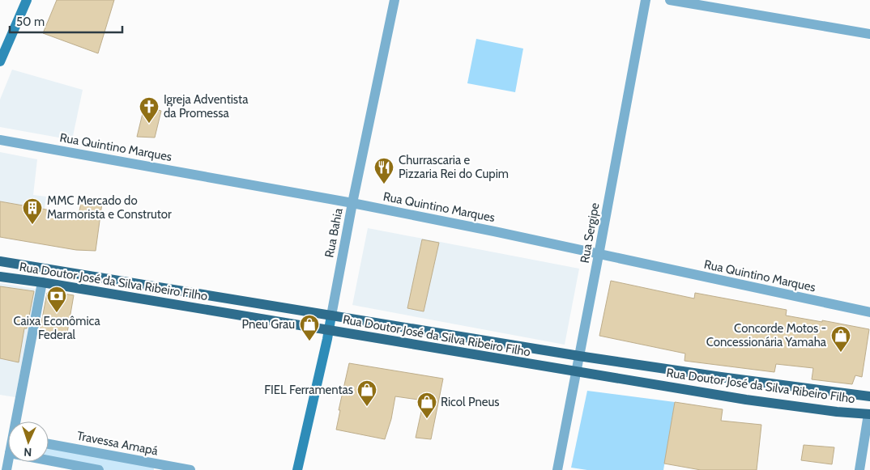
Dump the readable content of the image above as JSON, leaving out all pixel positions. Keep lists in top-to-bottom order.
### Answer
{
  "streets": {
    "main road": ["Rua Bahia", "Rua Doutor José da Silva Ribeiro Filho"],
    "street": ["Rua Quintino Marques", "Rua Sergipe", "Travessa Amapá"]
  },
  "crossings": [
    ["Rua Quintino Marques", "Rua Bahia"],
    ["Rua Quintino Marques", "Rua Sergipe"],
    ["Rua Bahia", "Rua Doutor José da Silva Ribeiro Filho"],
    ["Rua Sergipe", "Rua Doutor José da Silva Ribeiro Filho"]
  ],
  "places": {
    "church": ["Igreja Adventista da Promessa"],
    "restaurant": ["Churrascaria e Pizzaria Rei do Cupim"],
    "building": ["MMC Mercado do Marmorista e Construtor"],
    "bank": ["Caixa Econômica Federal"],
    "shop": [
      "Pneu Grau",
      "Concorde Motos - Concessionária Yamaha",
      "FIEL Ferramentas",
      "Ricol Pneus"
    ]
  },
  "scale_bar": "50 m",
  "north": "bottom"
}
